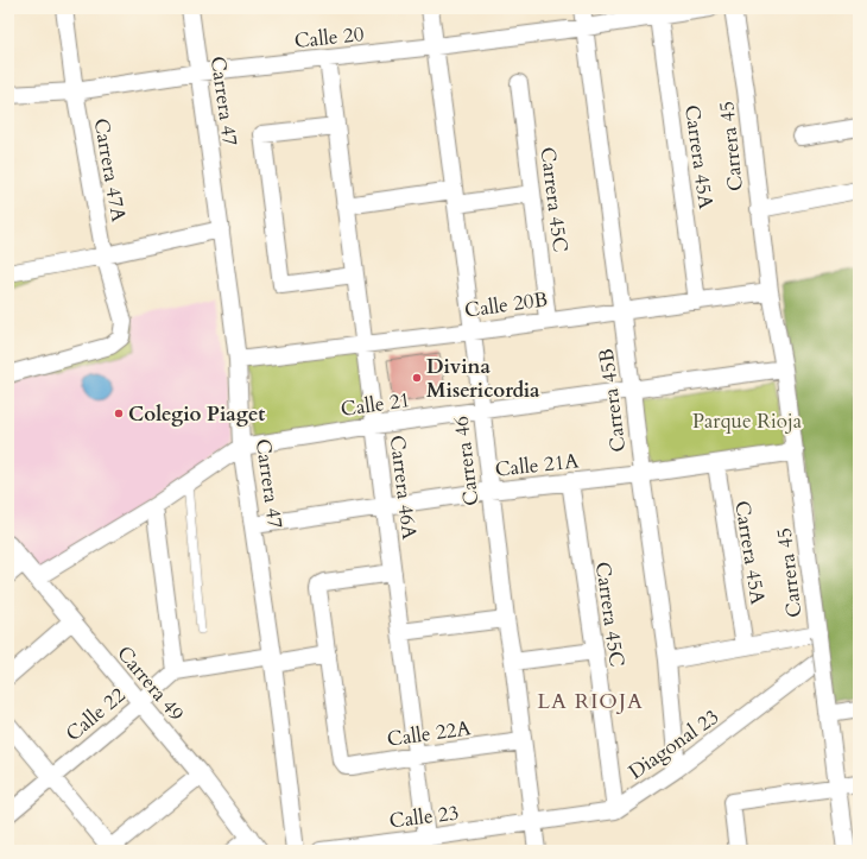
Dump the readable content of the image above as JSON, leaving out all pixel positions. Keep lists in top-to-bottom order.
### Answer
{
  "streets": {
    "street": [
      "Calle 20",
      "Carrera 47",
      "Carrera 45",
      "Carrera 45A",
      "Carrera 47A",
      "Carrera 45C",
      "Calle 20B",
      "Carrera 45B",
      "Calle 21",
      "Carrera 46",
      "Calle 21A",
      "Carrera 46A",
      "Carrera 49",
      "Calle 22",
      "Calle 22A",
      "Diagonal 23",
      "Calle 23"
    ]
  },
  "crossings": [
    ["Calle 20", "Carrera 47"],
    ["Calle 20", "Carrera 45A"],
    ["Calle 20", "Carrera 47A"],
    ["Calle 20", "Carrera 45B"],
    ["Calle 20", "Carrera 46"],
    ["Calle 20", "Carrera 46A"],
    ["Carrera 47", "Calle 20B"],
    ["Carrera 47", "Calle 21"],
    ["Carrera 47", "Calle 21A"],
    ["Carrera 45", "Calle 20B"],
    ["Carrera 45", "Calle 21"],
    ["Carrera 45", "Calle 21A"],
    ["Carrera 45A", "Calle 20B"],
    ["Carrera 45A", "Calle 21A"],
    ["Carrera 45C", "Calle 20B"],
    ["Carrera 45C", "Calle 21A"],
    ["Carrera 45C", "Diagonal 23"],
    ["Calle 20B", "Carrera 45B"],
    ["Calle 20B", "Carrera 46"],
    ["Calle 20B", "Carrera 46A"],
    ["Carrera 45B", "Calle 21"],
    ["Carrera 45B", "Calle 21A"],
    ["Carrera 45B", "Diagonal 23"],
    ["Calle 21", "Carrera 46"],
    ["Calle 21", "Carrera 46A"],
    ["Calle 21", "Carrera 49"],
    ["Carrera 46", "Calle 21A"],
    ["Carrera 46", "Calle 22A"],
    ["Carrera 46", "Diagonal 23"],
    ["Carrera 46", "Calle 23"],
    ["Calle 21A", "Carrera 46A"],
    ["Carrera 46A", "Calle 22A"],
    ["Carrera 46A", "Calle 23"],
    ["Carrera 49", "Calle 22"],
    ["Diagonal 23", "Calle 23"]
  ],
  "districts": ["LA RIOJA"],
  "parks": ["Parque Rioja"],
  "places": ["Divina Misericordia", "Colegio Piaget"]
}
